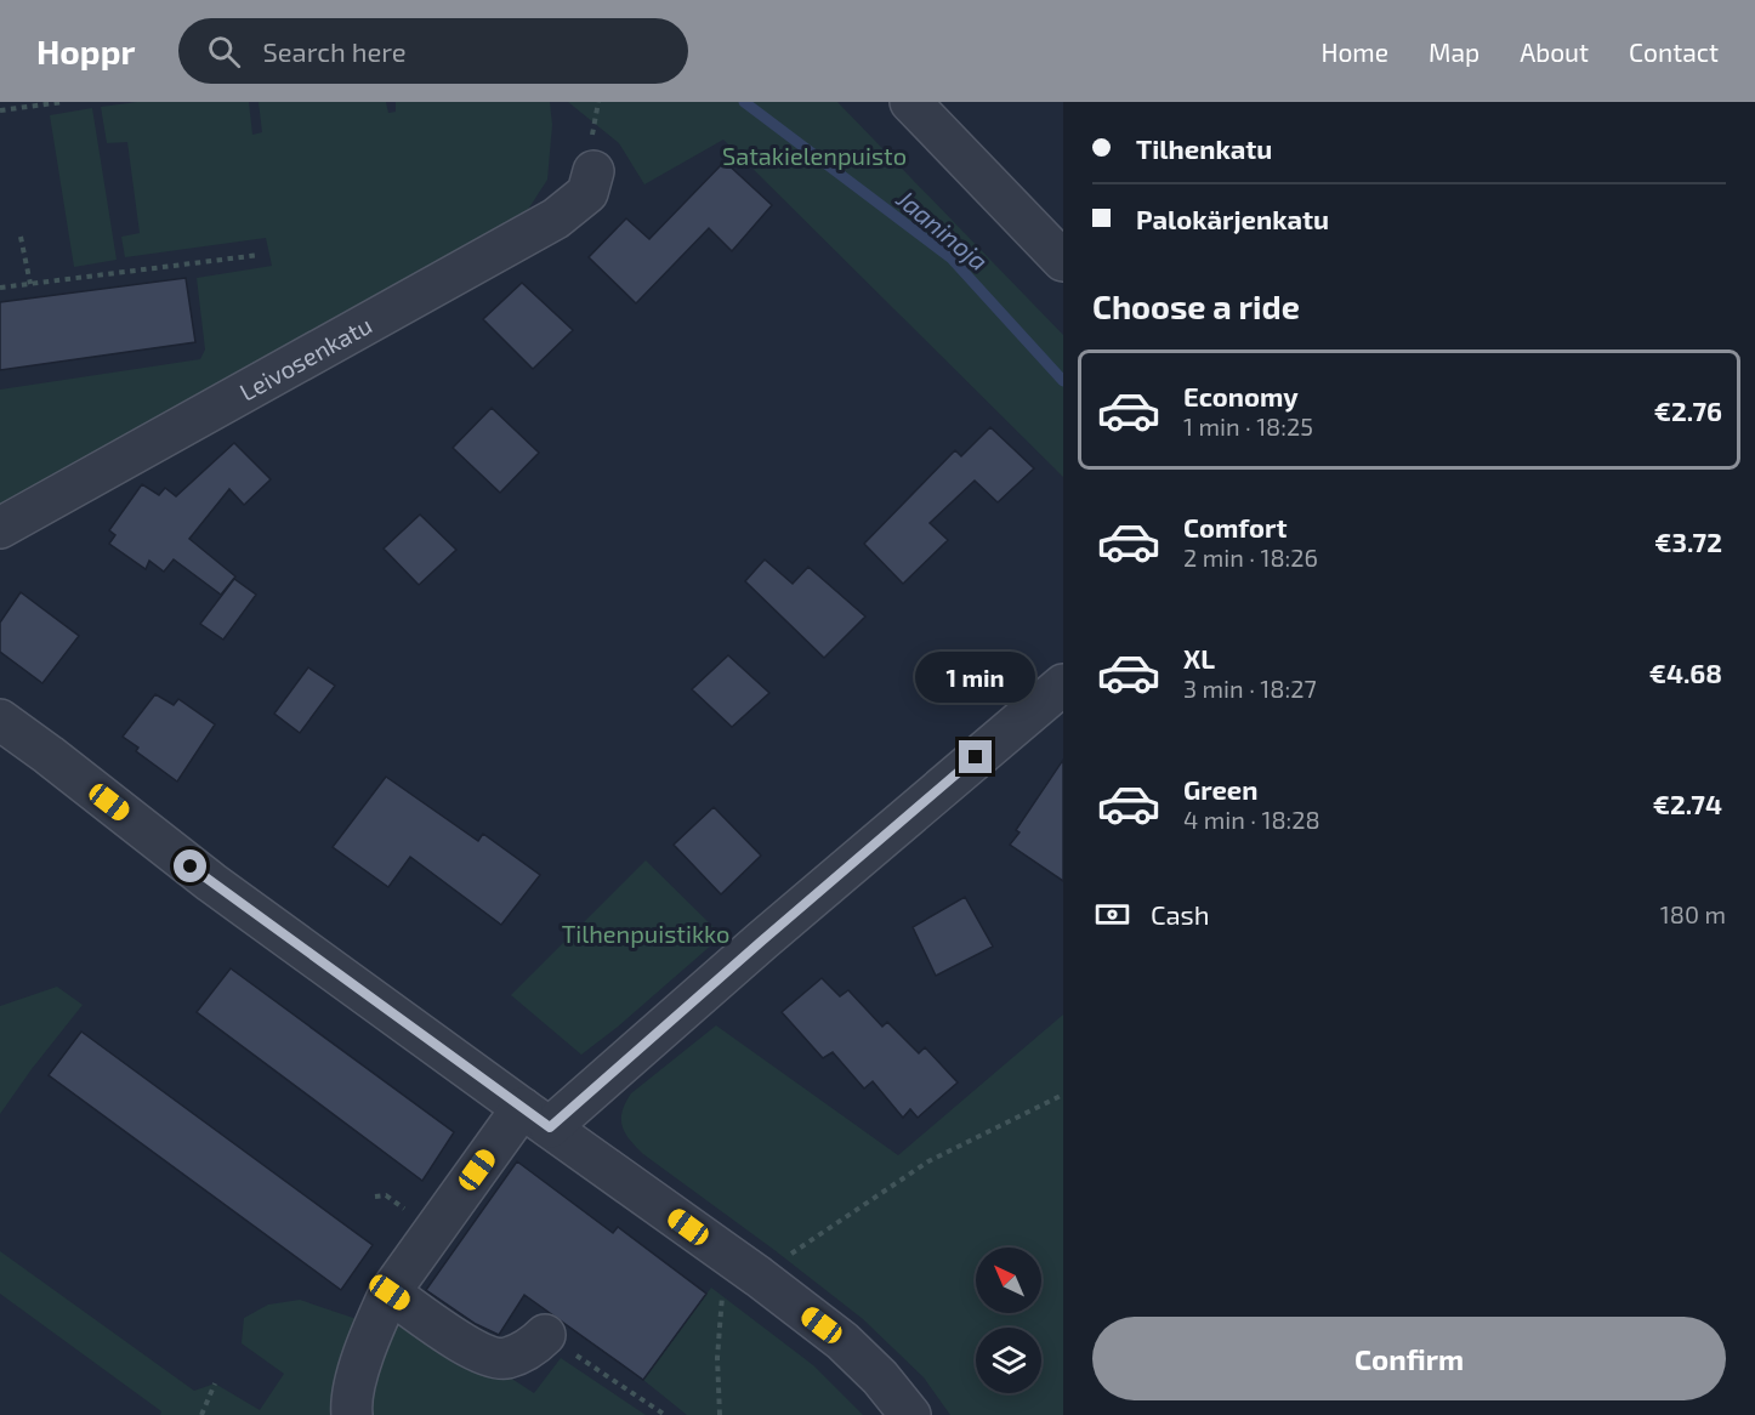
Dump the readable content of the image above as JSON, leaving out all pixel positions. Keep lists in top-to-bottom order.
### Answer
{
  "streets": {
    "street": ["Leivosenkatu"]
  },
  "water": ["Jaaninoja"],
  "parks": ["Satakielenpuisto", "Tilhenpuistikko"],
  "north": "top left",
  "page": {
    "header": "Hoppr",
    "search": "Search here",
    "nav": [
      "Home",
      "Map",
      "About",
      "Contact"
    ],
    "banner": ["Tilhenkatu", "Palokärjenkatu"],
    "heading": "Choose a ride",
    "list": [
      {
        "name": "Economy",
        "note": "1 min · 18:25",
        "value": "€2.76"
      },
      {
        "name": "Comfort",
        "note": "2 min · 18:26",
        "value": "€3.72"
      },
      {
        "name": "XL",
        "note": "3 min · 18:27",
        "value": "€4.68"
      },
      {
        "name": "Green",
        "note": "4 min · 18:28",
        "value": "€2.74"
      }
    ],
    "bubble": "1 min",
    "pay": ["Cash", "180 m"],
    "buttons": "Confirm"
  }
}
